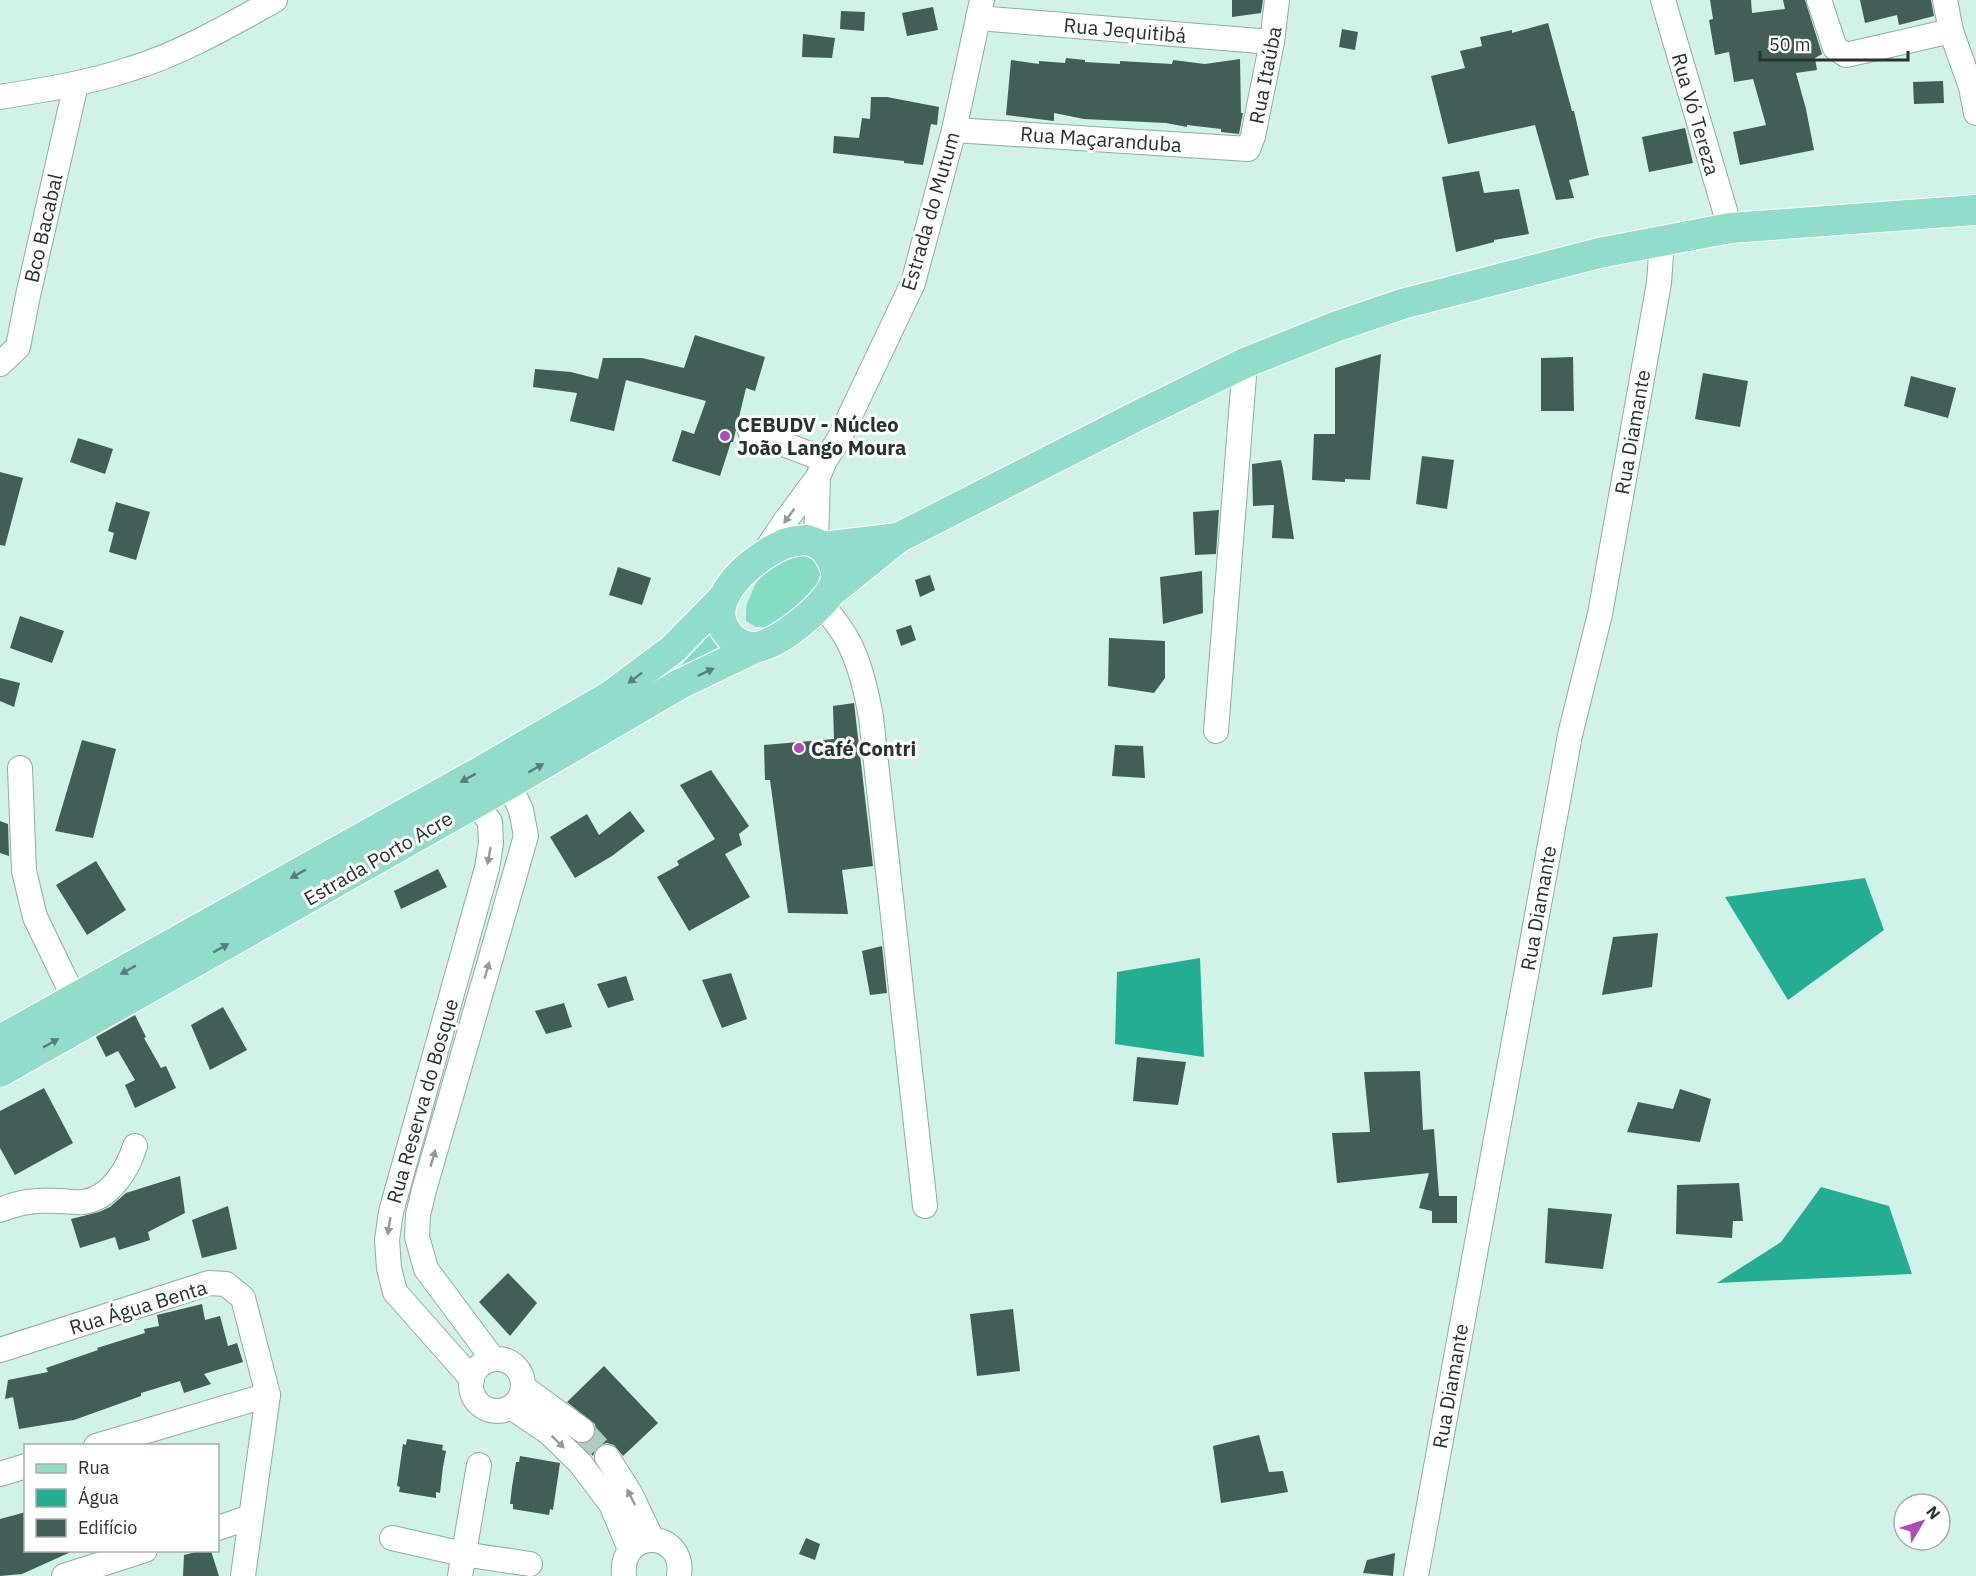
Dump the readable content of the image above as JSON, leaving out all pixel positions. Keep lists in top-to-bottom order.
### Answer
{
  "streets": {
    "main road": ["Estrada Porto Acre"],
    "street": [
      "Rua Jequitibá",
      "Rua Itaúba",
      "Rua Vó Tereza",
      "Rua Maçaranduba",
      "Estrada do Mutum",
      "Bco Bacabal",
      "Rua Diamante",
      "Rua Reserva do Bosque",
      "Rua Água Benta"
    ]
  },
  "crossings": [
    ["Rua Jequitibá", "Rua Itaúba"],
    ["Rua Jequitibá", "Estrada do Mutum"],
    ["Rua Itaúba", "Rua Maçaranduba"],
    ["Rua Maçaranduba", "Estrada do Mutum"],
    ["Estrada do Mutum", "Estrada Porto Acre"],
    ["Estrada Porto Acre", "Rua Reserva do Bosque"]
  ],
  "places": ["CEBUDV - Núcleo João Lango Moura", "Café Contri"],
  "legend": ["Rua", "Água", "Edifício"],
  "scale_bar": "50 m",
  "north": "top right"
}
